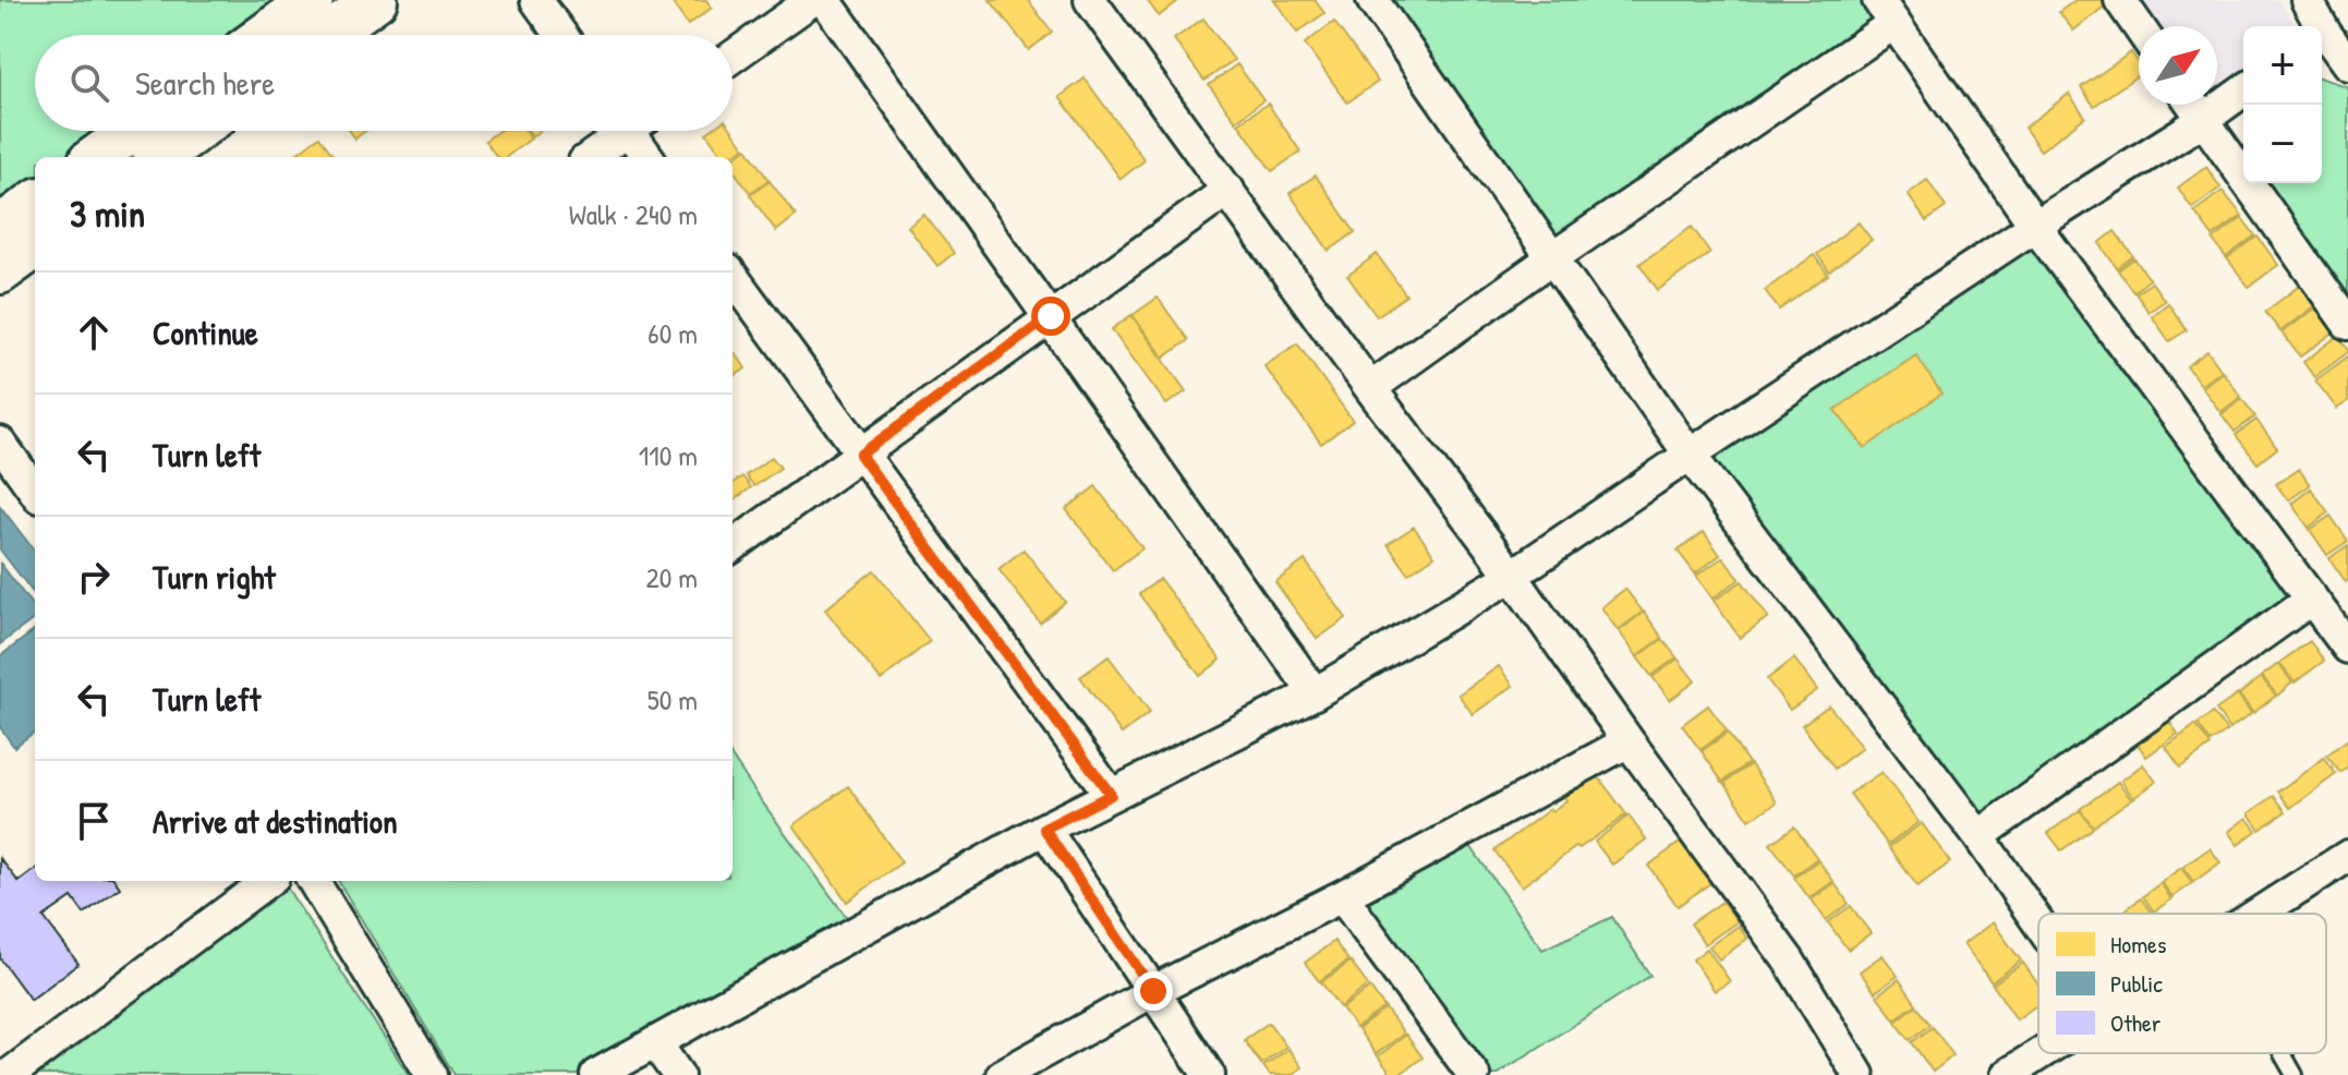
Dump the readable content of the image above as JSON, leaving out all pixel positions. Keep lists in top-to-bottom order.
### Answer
{
  "legend": ["Homes", "Public", "Other"],
  "north": "top right",
  "page": {
    "map_buttons": ["+", "−"],
    "search": "Search here",
    "heading": ["3 min", "Walk · 240 m"],
    "list": [
      ["Continue", "60 m"],
      ["Turn left", "110 m"],
      ["Turn right", "20 m"],
      ["Turn left", "50 m"],
      "Arrive at destination"
    ]
  }
}
